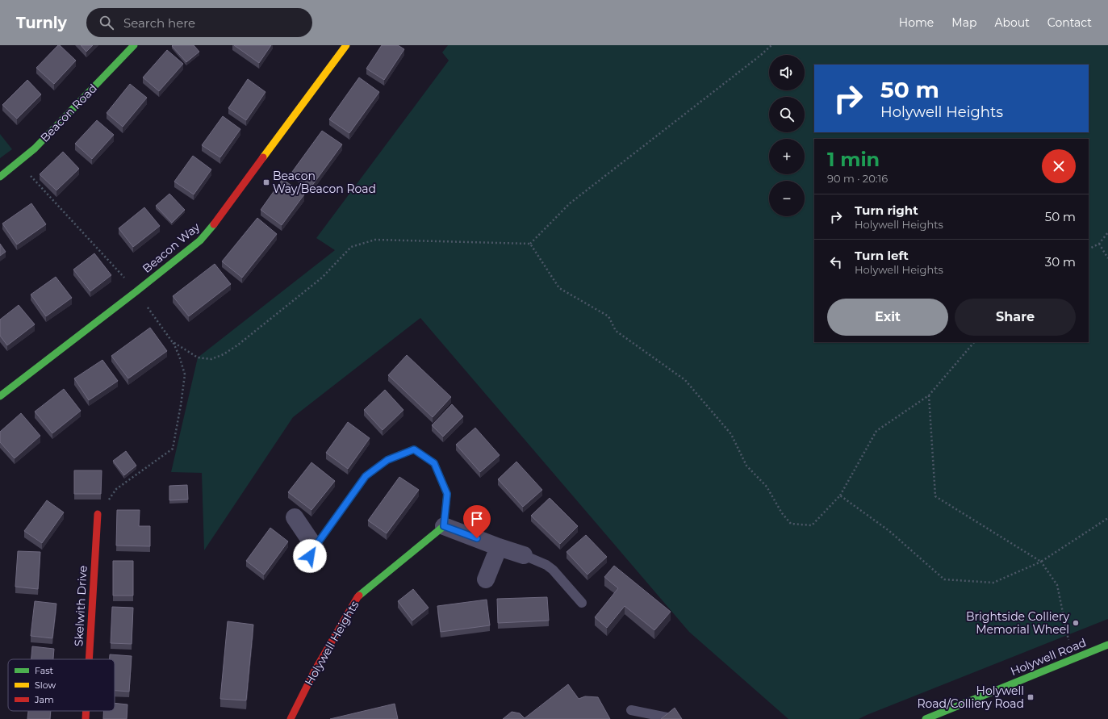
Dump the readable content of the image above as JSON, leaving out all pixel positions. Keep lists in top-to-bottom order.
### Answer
{
  "streets": {
    "street": [
      "Beacon Road",
      "Beacon Way",
      "Skelwith Drive",
      "Holywell Heights",
      "Holywell Road"
    ]
  },
  "places": {
    "transit": ["Beacon Way/Beacon Road", "Holywell Road/Colliery Road"],
    "other": ["Brightside Colliery Memorial Wheel"]
  },
  "legend": ["Fast", "Slow", "Jam"],
  "page": {
    "header": "Turnly",
    "search": "Search here",
    "nav": [
      "Home",
      "Map",
      "About",
      "Contact"
    ],
    "map_buttons": ["+", "−"],
    "turn": ["50 m", "Holywell Heights"],
    "heading": ["1 min", "90 m · 20:16"],
    "list": [
      {
        "name": "Turn right",
        "note": "Holywell Heights",
        "value": "50 m"
      },
      {
        "name": "Turn left",
        "note": "Holywell Heights",
        "value": "30 m"
      }
    ],
    "buttons": ["Exit", "Share"]
  }
}
